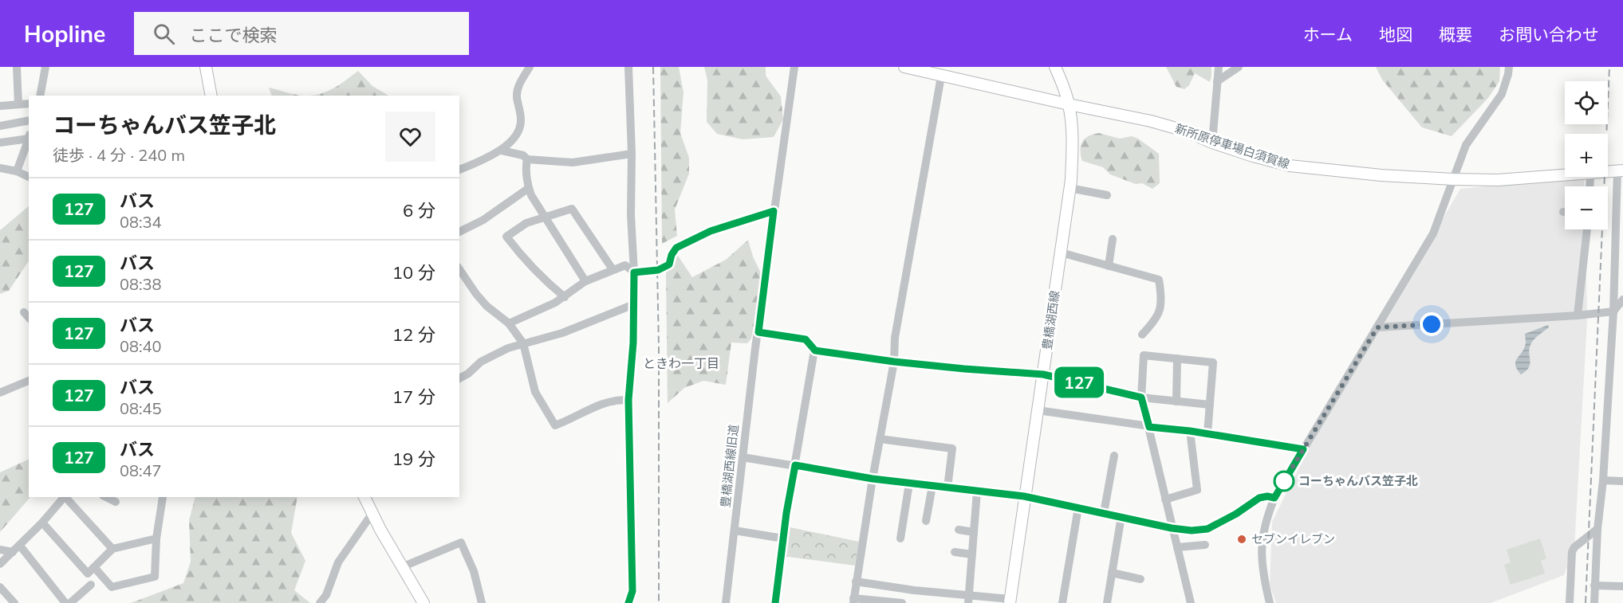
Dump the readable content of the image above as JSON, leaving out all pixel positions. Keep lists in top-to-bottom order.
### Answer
{
  "streets": {
    "main road": ["新所原停車場白須賀線", "豊橋湖西線"],
    "street": ["豊橋湖西線旧道"]
  },
  "crossings": [
    ["新所原停車場白須賀線", "豊橋湖西線"]
  ],
  "districts": ["ときわ一丁目"],
  "places": ["コーちゃんバス笠子北", "セブンイレブン"],
  "lines": ["bus line 127"],
  "page": {
    "header": "Hopline",
    "search": "ここで検索",
    "nav": [
      "ホーム",
      "地図",
      "概要",
      "お問い合わせ"
    ],
    "on_map": "127",
    "map_buttons": ["+", "−"],
    "heading": ["コーちゃんバス笠子北", "徒歩 · 4 分 · 240 m"],
    "list": [
      {
        "mark": "127",
        "name": "バス",
        "note": "08:34",
        "value": "6 分"
      },
      {
        "mark": "127",
        "name": "バス",
        "note": "08:38",
        "value": "10 分"
      },
      {
        "mark": "127",
        "name": "バス",
        "note": "08:40",
        "value": "12 分"
      },
      {
        "mark": "127",
        "name": "バス",
        "note": "08:45",
        "value": "17 分"
      },
      {
        "mark": "127",
        "name": "バス",
        "note": "08:47",
        "value": "19 分"
      }
    ]
  }
}
